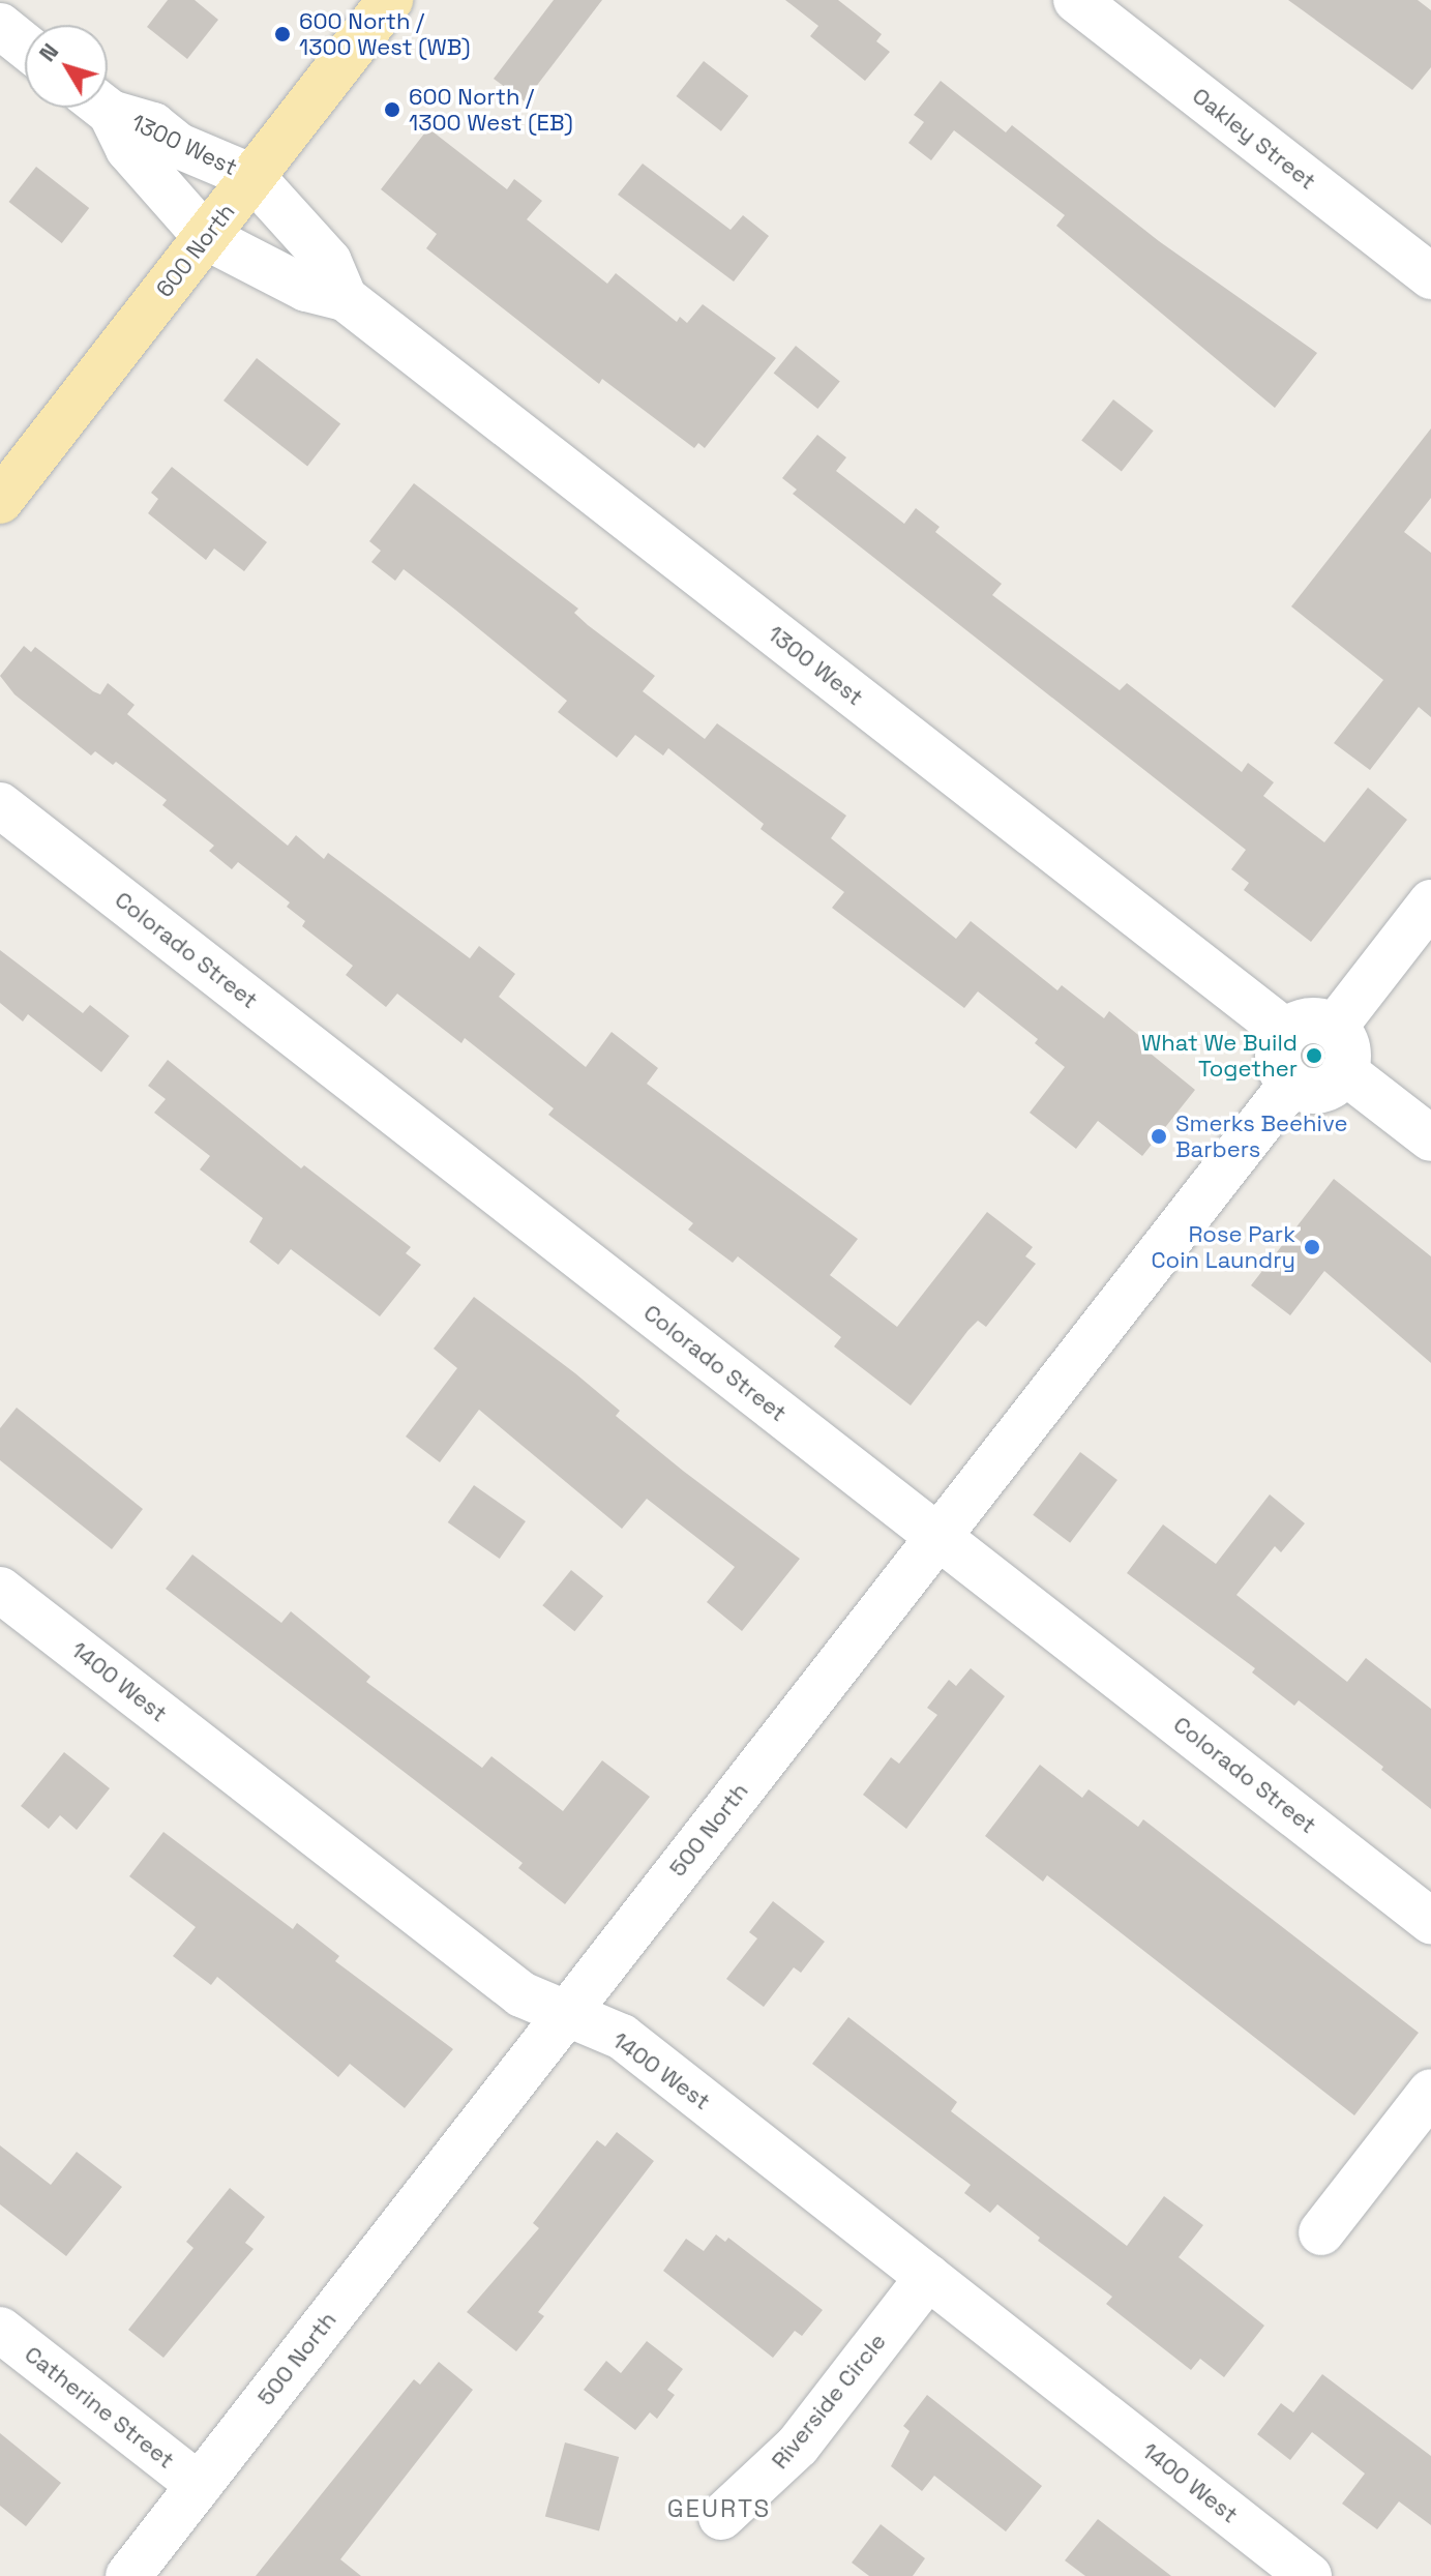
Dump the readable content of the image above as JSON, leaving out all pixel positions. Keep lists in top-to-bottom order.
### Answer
{
  "streets": {
    "main road": ["600 North"],
    "street": [
      "Oakley Street",
      "1300 West",
      "Colorado Street",
      "1400 West",
      "500 North",
      "Riverside Circle",
      "Catherine Street"
    ]
  },
  "crossings": [
    ["1300 West", "600 North"],
    ["1300 West", "500 North"],
    ["Colorado Street", "500 North"],
    ["1400 West", "500 North"],
    ["1400 West", "Riverside Circle"],
    ["500 North", "Catherine Street"]
  ],
  "districts": ["GEURTS"],
  "places": [
    "600 North / 1300 West (WB)",
    "600 North / 1300 West (EB)",
    "What We Build Together",
    "Smerks Beehive Barbers",
    "Rose Park Coin Laundry"
  ],
  "north": "top left"
}
